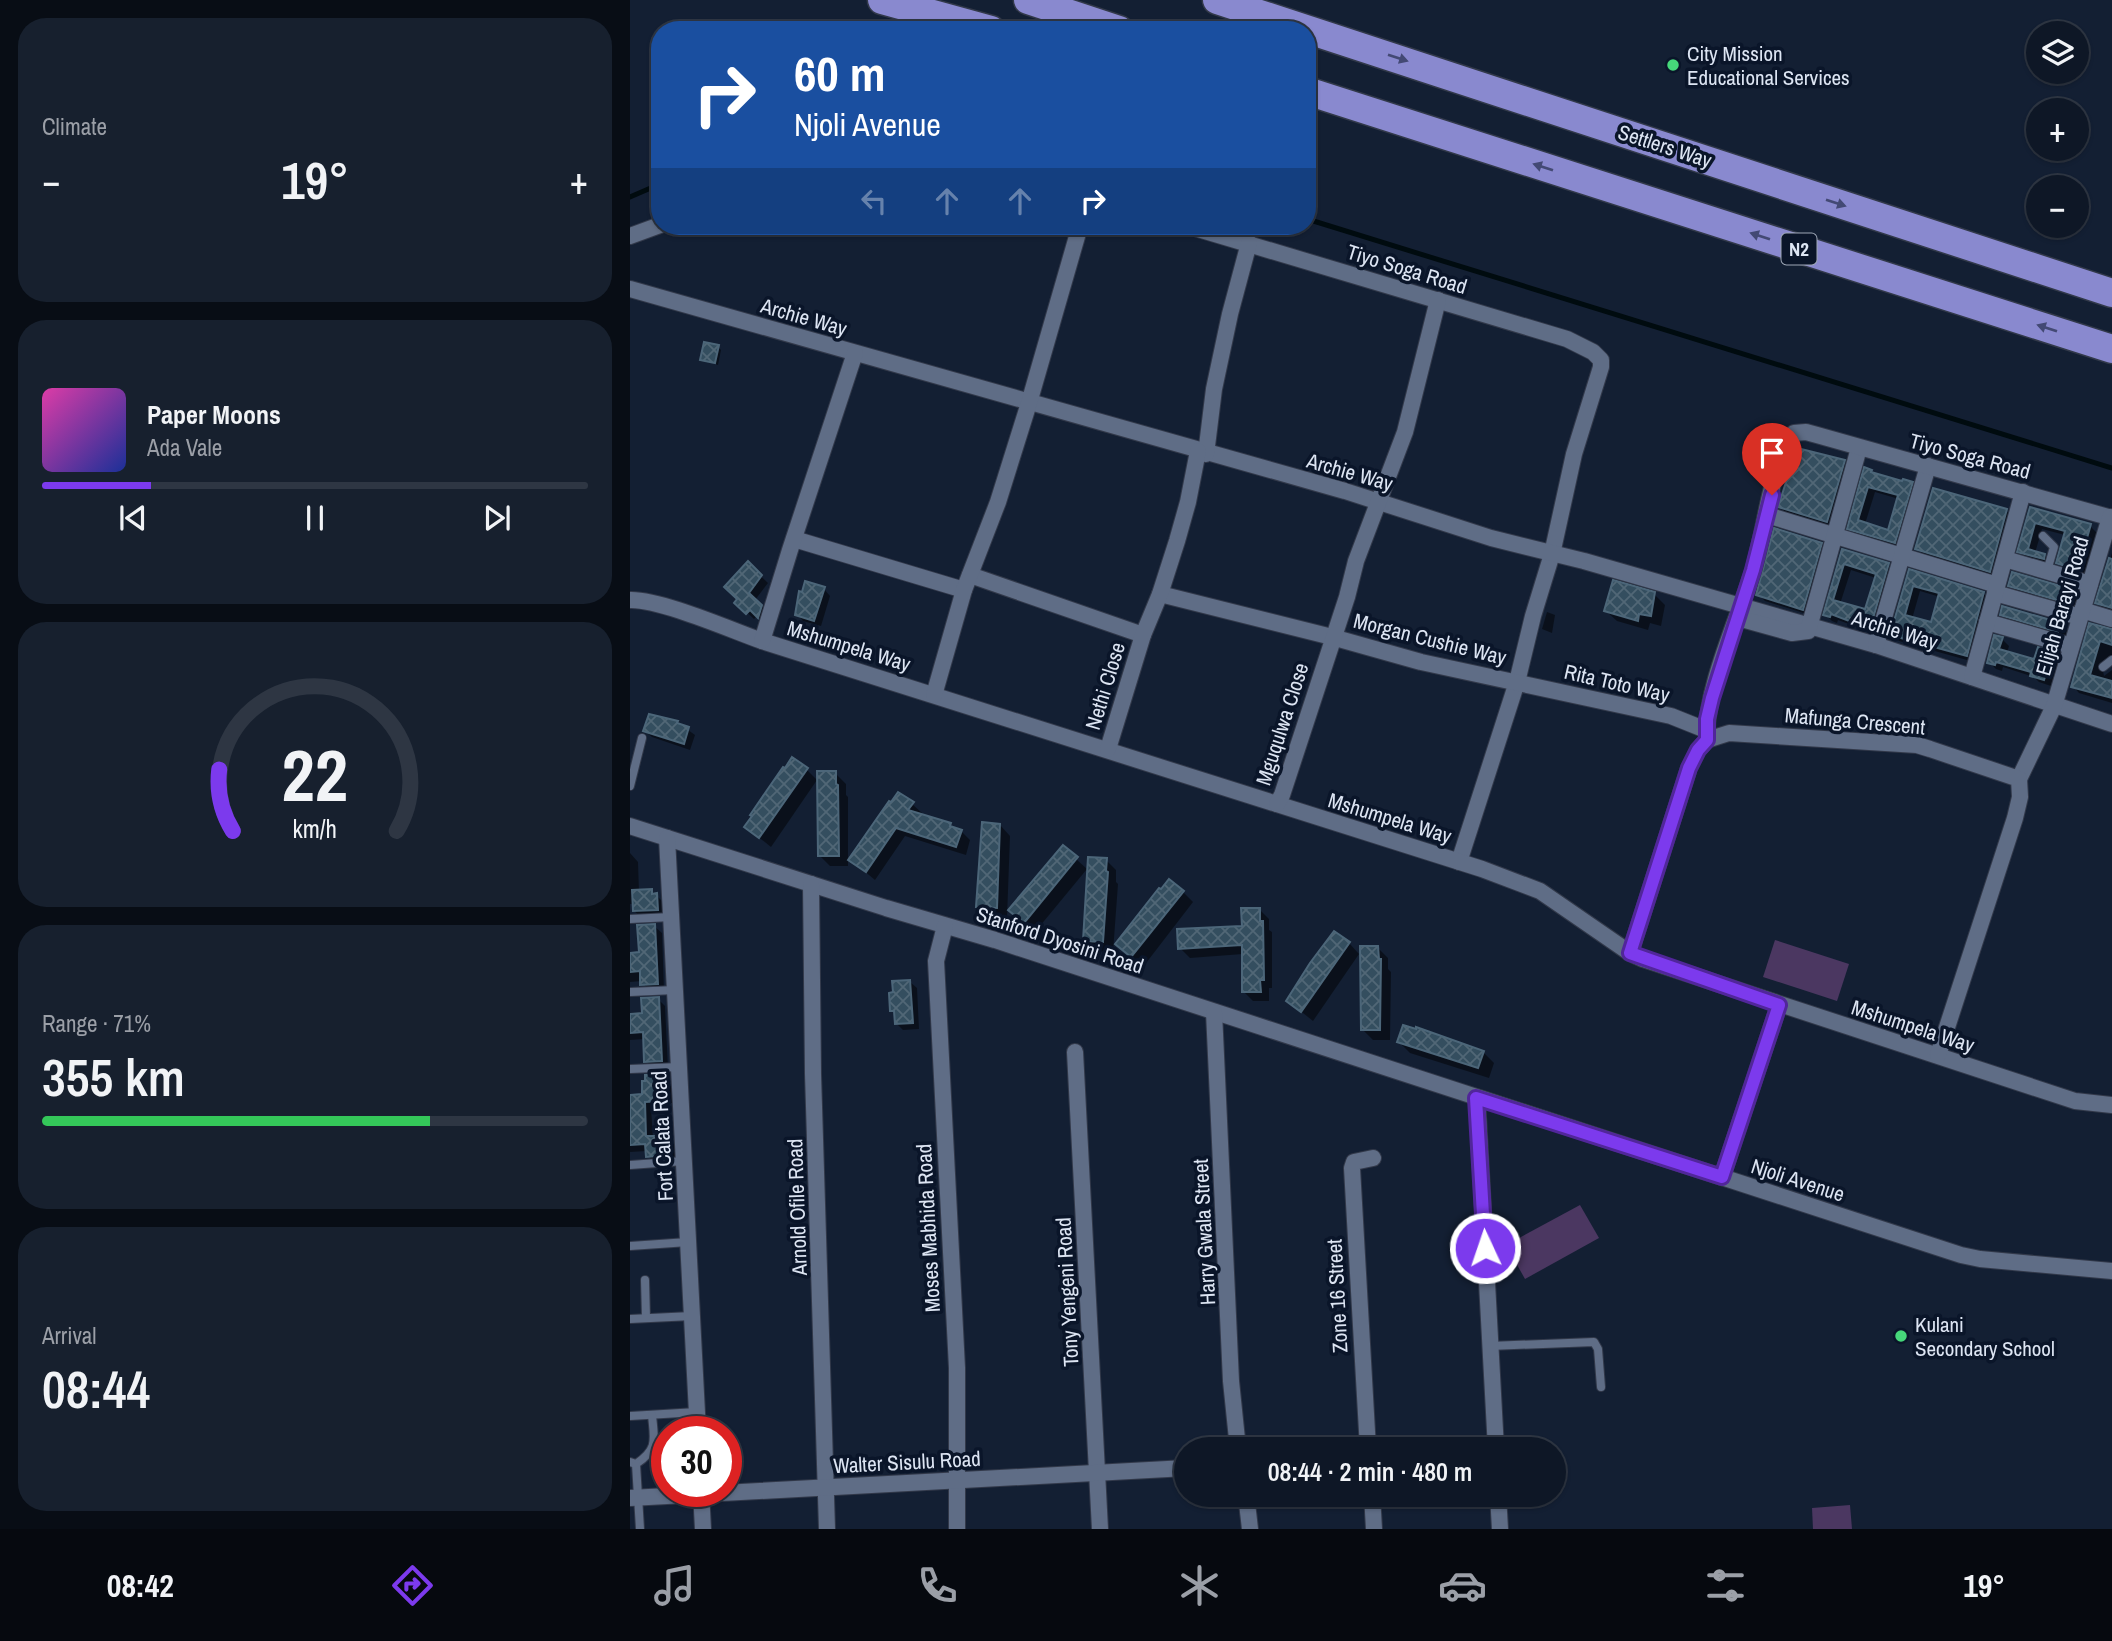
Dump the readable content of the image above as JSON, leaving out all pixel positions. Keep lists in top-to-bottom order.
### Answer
{
  "streets": {
    "highway": ["Settlers Way", "N2"],
    "street": [
      "Tiyo Soga Road",
      "Archie Way",
      "Elijah Barayi Road",
      "Morgan Cushie Way",
      "Mshumpela Way",
      "Rita Toto Way",
      "Nethi Close",
      "Mafunga Crescent",
      "Mguqulwa Close",
      "Stanford Dyosini Road",
      "Fort Calata Road",
      "Njoli Avenue",
      "Arnold Ofile Road",
      "Moses Mabhida Road",
      "Harry Gwala Street",
      "Tony Yengeni Road",
      "Zone 16 Street",
      "Walter Sisulu Road"
    ]
  },
  "crossings": [
    ["Tiyo Soga Road", "Archie Way"],
    ["Tiyo Soga Road", "Elijah Barayi Road"],
    ["Tiyo Soga Road", "Nethi Close"],
    ["Tiyo Soga Road", "Mguqulwa Close"],
    ["Archie Way", "Elijah Barayi Road"],
    ["Archie Way", "Nethi Close"],
    ["Archie Way", "Mguqulwa Close"],
    ["Elijah Barayi Road", "Mafunga Crescent"],
    ["Morgan Cushie Way", "Rita Toto Way"],
    ["Morgan Cushie Way", "Nethi Close"],
    ["Morgan Cushie Way", "Mguqulwa Close"],
    ["Mshumpela Way", "Nethi Close"],
    ["Mshumpela Way", "Mguqulwa Close"],
    ["Rita Toto Way", "Mafunga Crescent"],
    ["Stanford Dyosini Road", "Fort Calata Road"],
    ["Stanford Dyosini Road", "Njoli Avenue"],
    ["Stanford Dyosini Road", "Arnold Ofile Road"],
    ["Stanford Dyosini Road", "Moses Mabhida Road"],
    ["Stanford Dyosini Road", "Harry Gwala Street"],
    ["Arnold Ofile Road", "Walter Sisulu Road"],
    ["Moses Mabhida Road", "Walter Sisulu Road"],
    ["Tony Yengeni Road", "Walter Sisulu Road"]
  ],
  "places": ["City Mission Educational Services", "Kulani Secondary School"],
  "page": {
    "tile": [
      "Climate",
      ["Range · 71%", "355 km"],
      ["Arrival", "08:44"]
    ],
    "map_buttons": ["+", "−"],
    "turn": ["60 m", "Njoli Avenue"],
    "heat": ["−", "19°", "+"],
    "song": ["Paper Moons", "Ada Vale"],
    "limit": "30",
    "trip": "08:44 · 2 min · 480 m",
    "tabs": ["08:42", "19°"],
    "gauge": ["22", "km/h"]
  }
}
